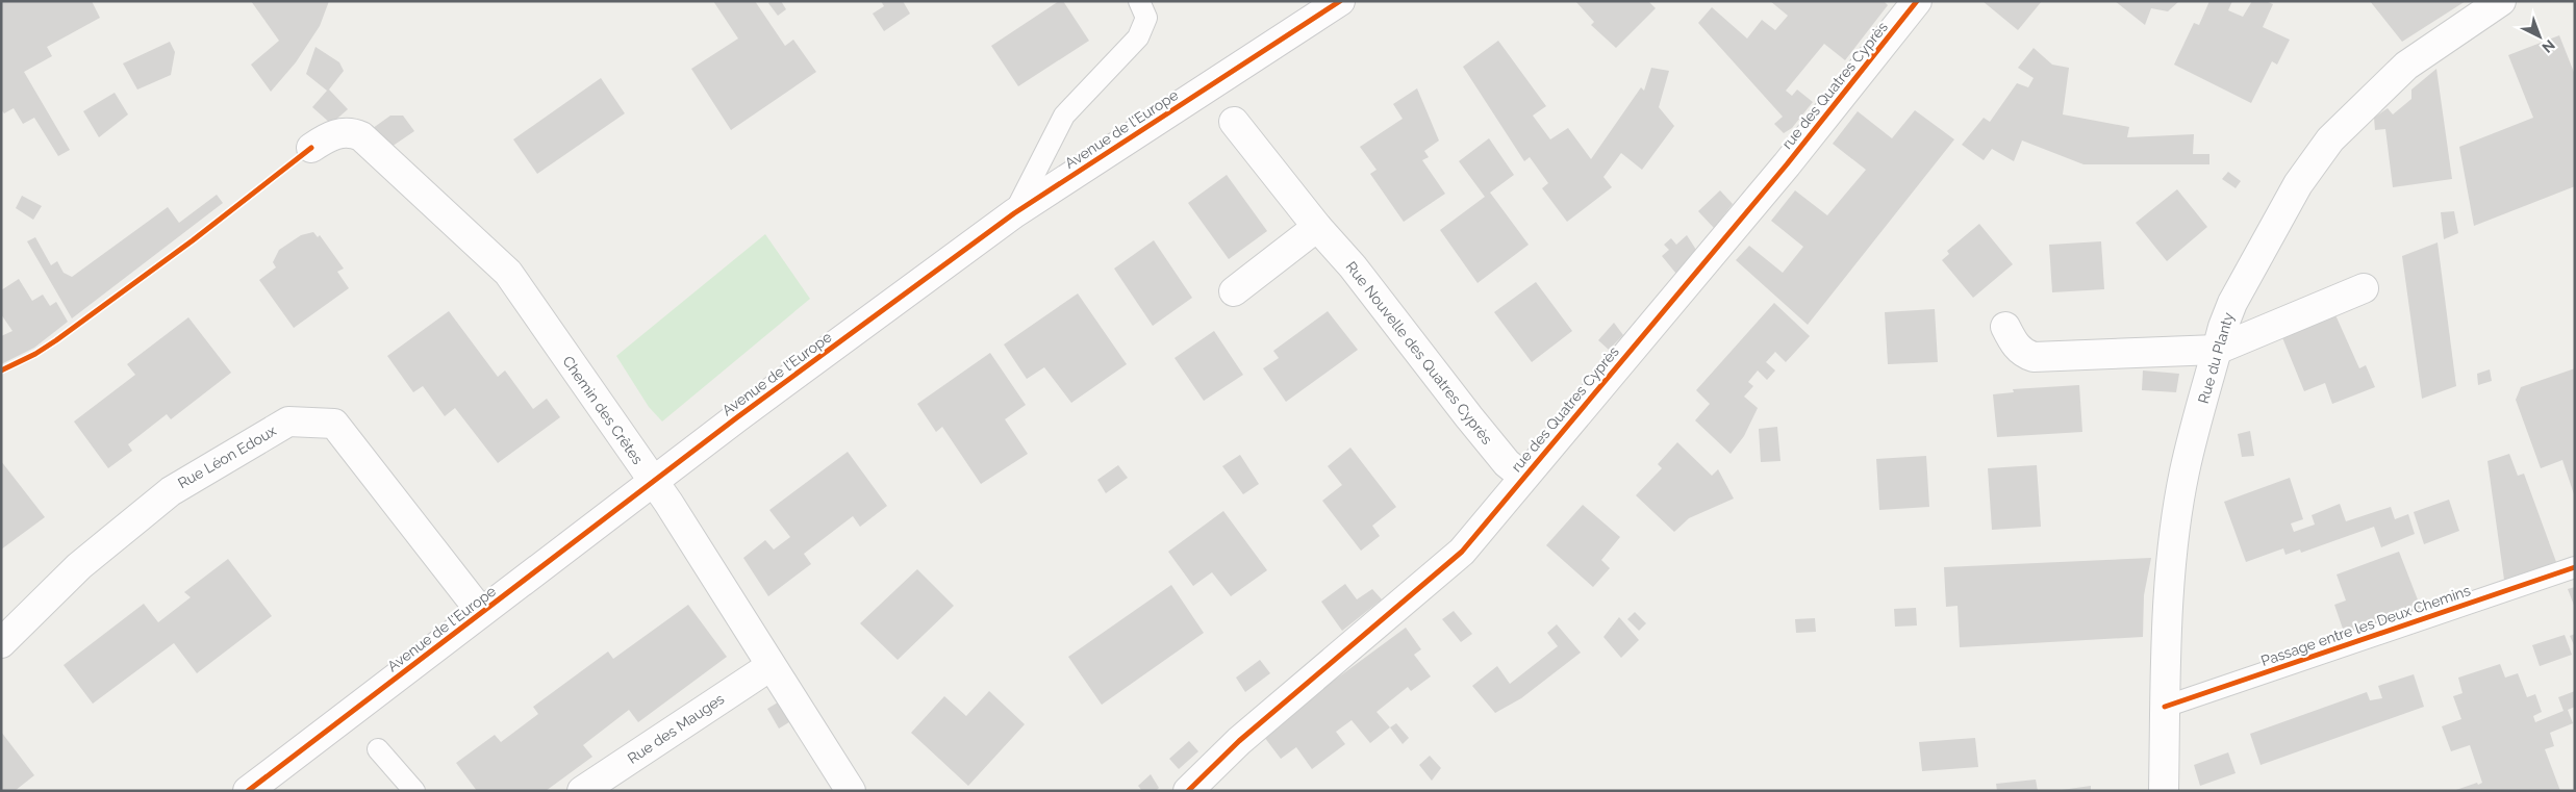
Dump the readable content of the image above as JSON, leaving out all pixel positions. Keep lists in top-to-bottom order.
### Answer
{
  "streets": {
    "street": [
      "rue des Quatres Cyprès",
      "Avenue de l'Europe",
      "Rue Nouvelle des Quatres Cyprès",
      "Rue du Planty",
      "Chemin des Crêtes",
      "Rue Léon Edoux",
      "Rue des Mauges"
    ],
    "lane": ["Passage entre les Deux Chemins"]
  },
  "crossings": [
    ["rue des Quatres Cyprès", "Rue Nouvelle des Quatres Cyprès"],
    ["Avenue de l'Europe", "Chemin des Crêtes"],
    ["Avenue de l'Europe", "Rue Léon Edoux"],
    ["Rue du Planty", "Passage entre les Deux Chemins"],
    ["Chemin des Crêtes", "Rue des Mauges"]
  ],
  "north": "bottom right"
}
